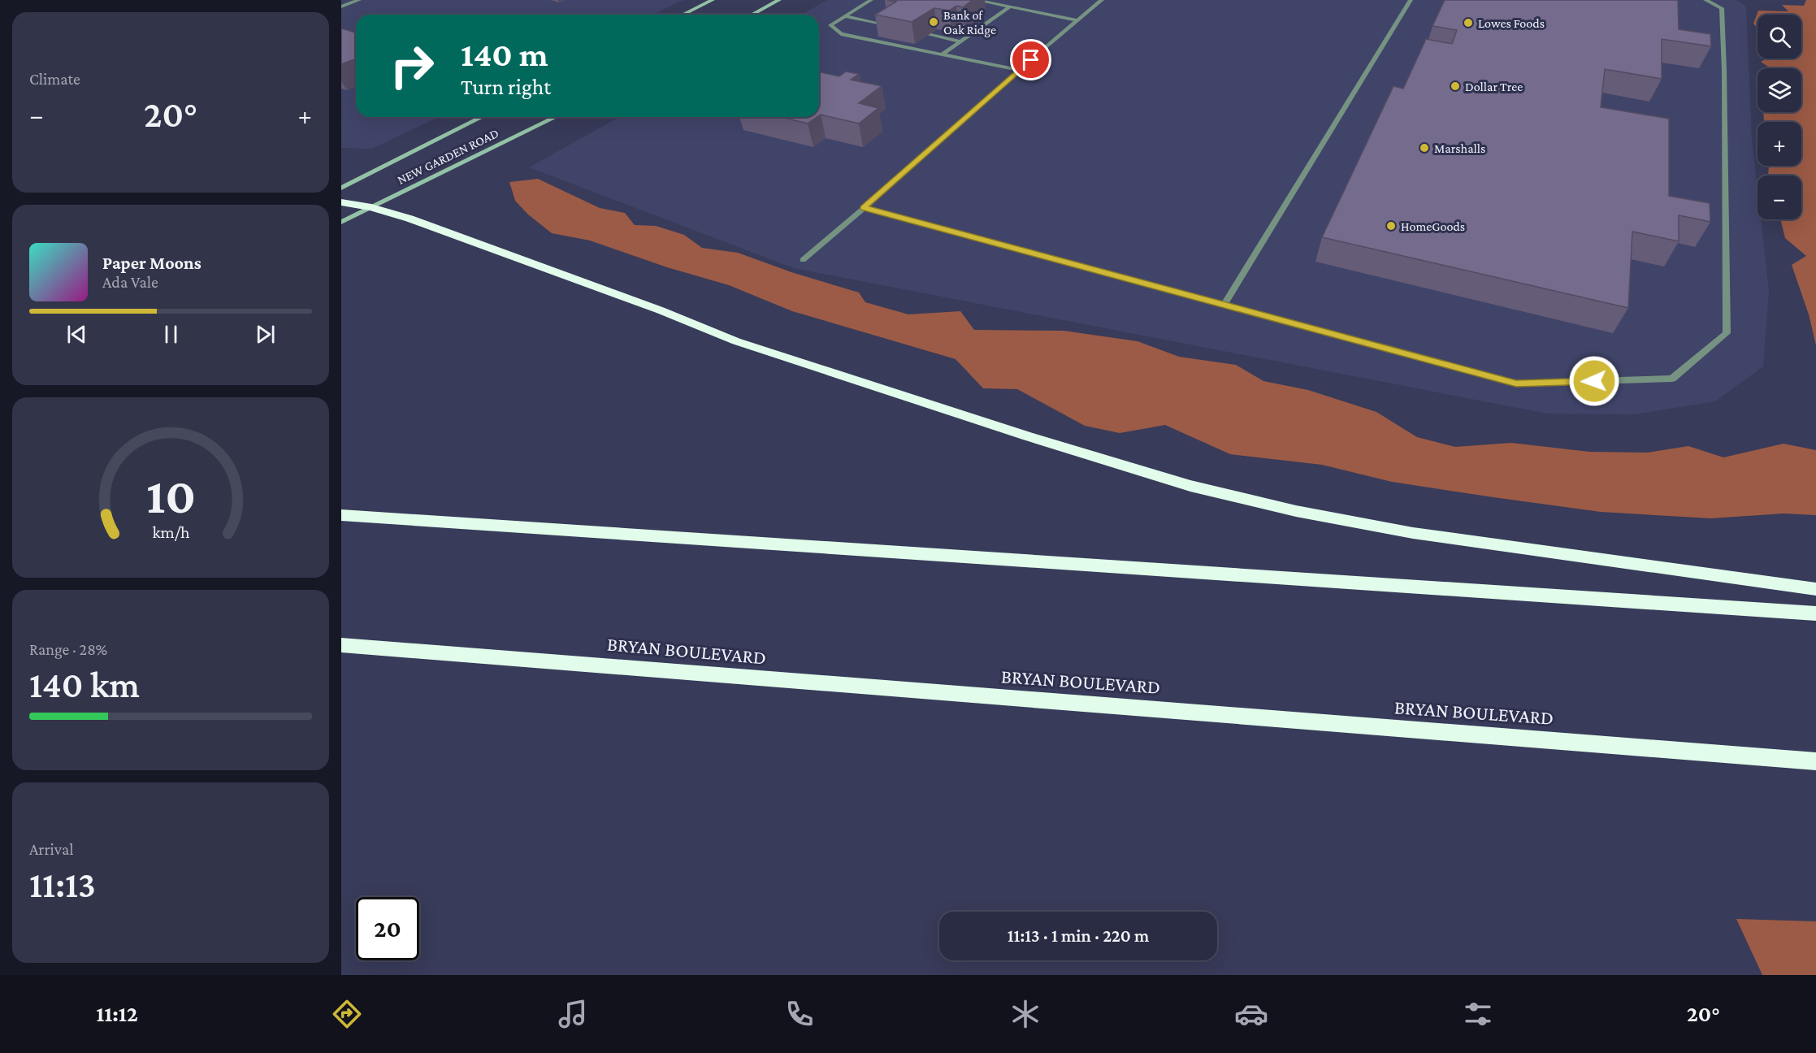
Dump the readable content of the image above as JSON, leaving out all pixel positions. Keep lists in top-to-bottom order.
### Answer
{
  "streets": {
    "highway": ["BRYAN BOULEVARD"],
    "main road": ["NEW GARDEN ROAD"]
  },
  "places": [
    "Bank of Oak Ridge",
    "Lowes Foods",
    "Dollar Tree",
    "Marshalls",
    "HomeGoods"
  ],
  "page": {
    "tile": [
      "Climate",
      ["Range · 28%", "140 km"],
      ["Arrival", "11:13"]
    ],
    "map_buttons": ["+", "−"],
    "turn": ["140 m", "Turn right"],
    "heat": ["−", "20°", "+"],
    "song": ["Paper Moons", "Ada Vale"],
    "limit": "20",
    "trip": "11:13 · 1 min · 220 m",
    "tabs": ["11:12", "20°"],
    "gauge": ["10", "km/h"]
  }
}
